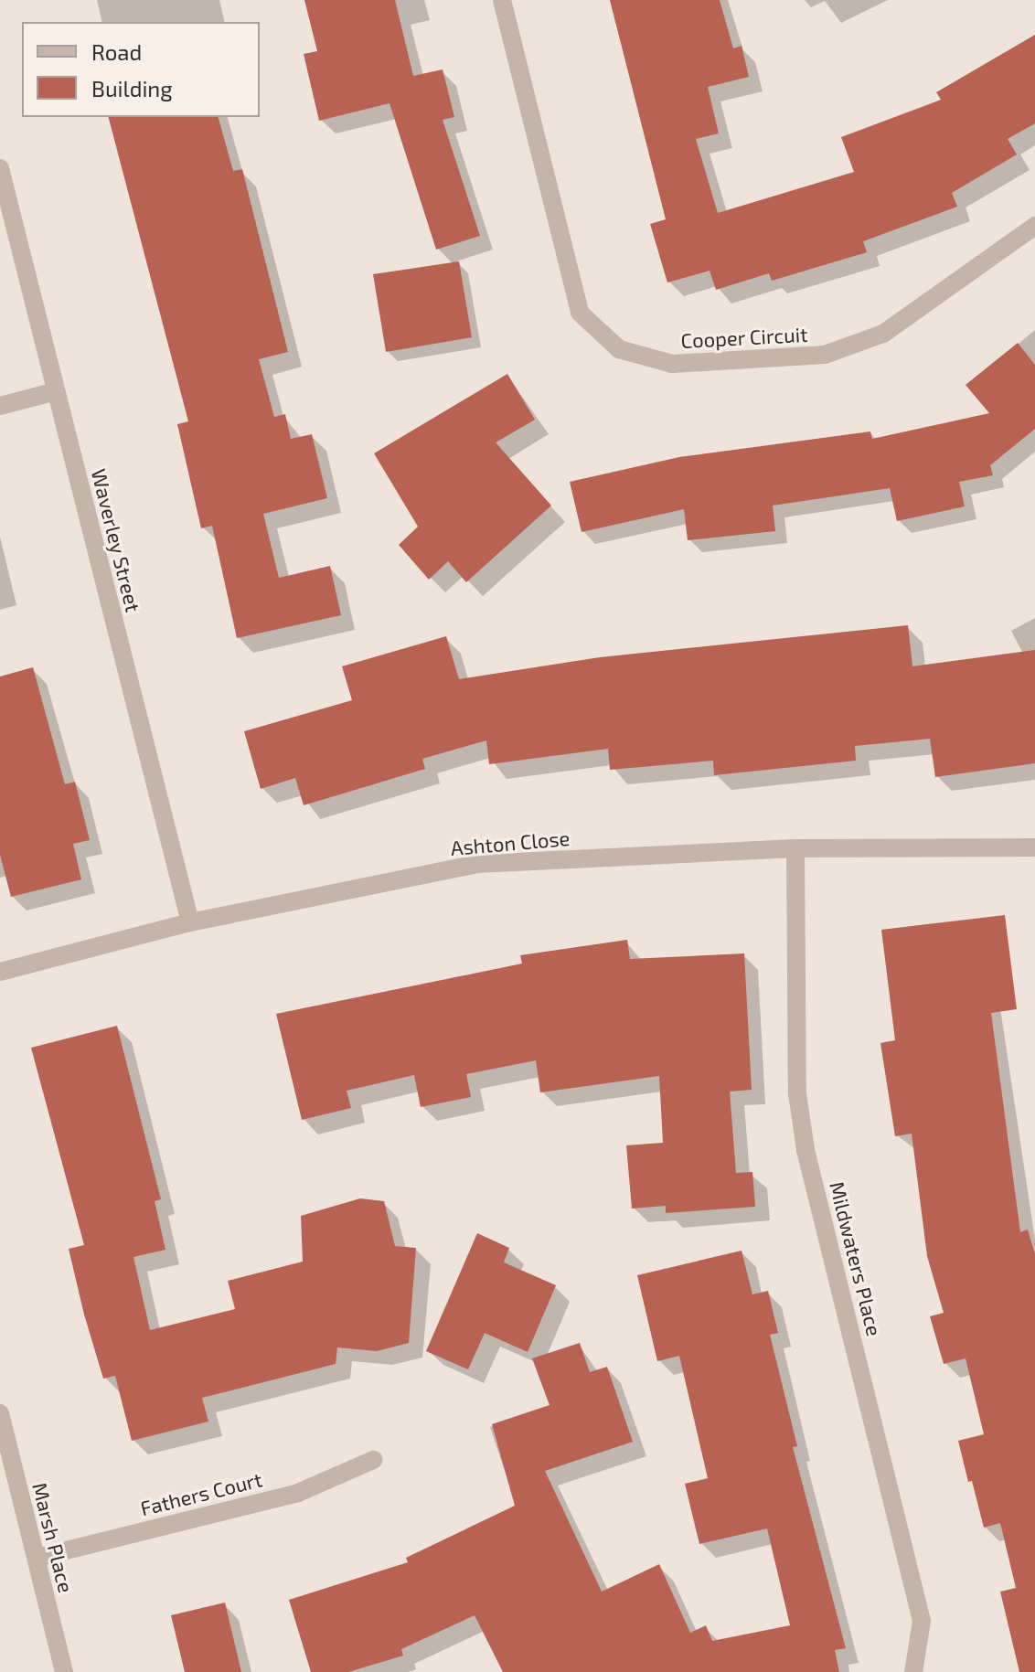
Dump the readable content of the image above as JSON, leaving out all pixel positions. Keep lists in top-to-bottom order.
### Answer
{
  "streets": {
    "street": [
      "Cooper Circuit",
      "Waverley Street",
      "Ashton Close",
      "Mildwaters Place",
      "Fathers Court",
      "Marsh Place"
    ]
  },
  "crossings": [
    ["Waverley Street", "Ashton Close"],
    ["Ashton Close", "Mildwaters Place"],
    ["Fathers Court", "Marsh Place"]
  ],
  "legend": ["Road", "Building"]
}
